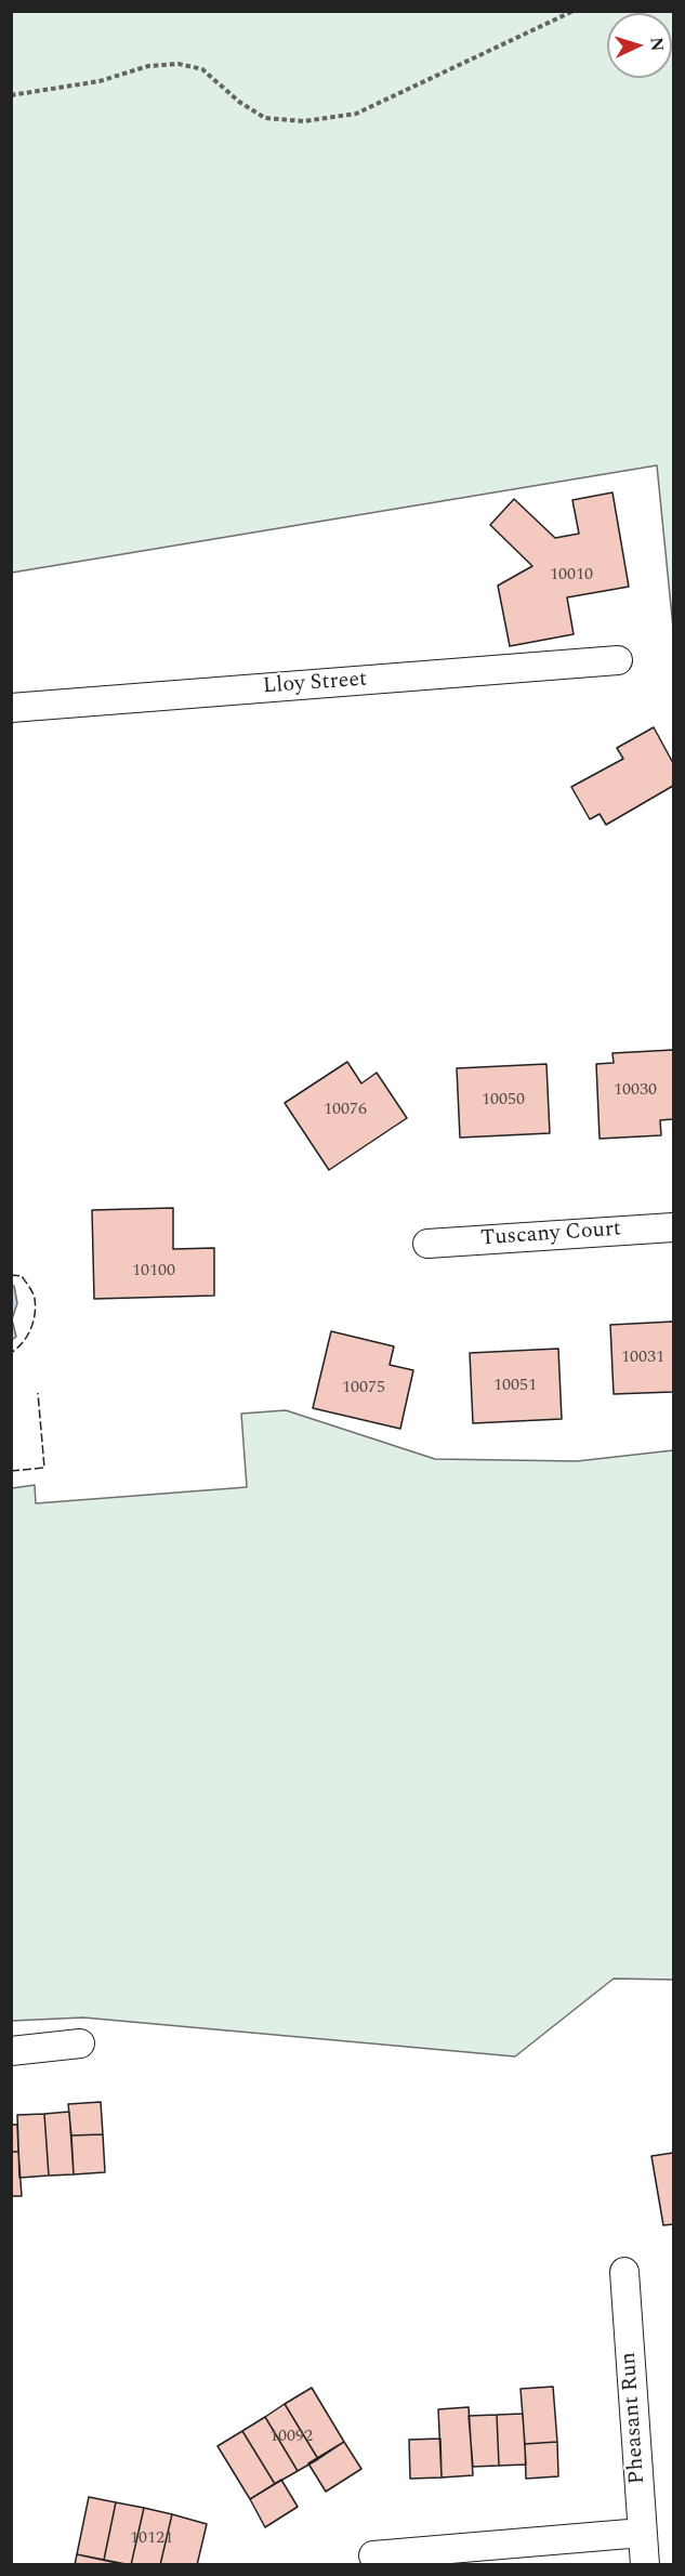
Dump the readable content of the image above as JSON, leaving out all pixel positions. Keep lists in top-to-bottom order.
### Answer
{
  "streets": {
    "street": ["Lloy Street", "Tuscany Court", "Pheasant Run"]
  },
  "house_numbers": [
    "10010",
    "10030",
    "10050",
    "10076",
    "10100",
    "10031",
    "10051",
    "10075",
    "10092",
    "10121"
  ],
  "north": "right"
}
